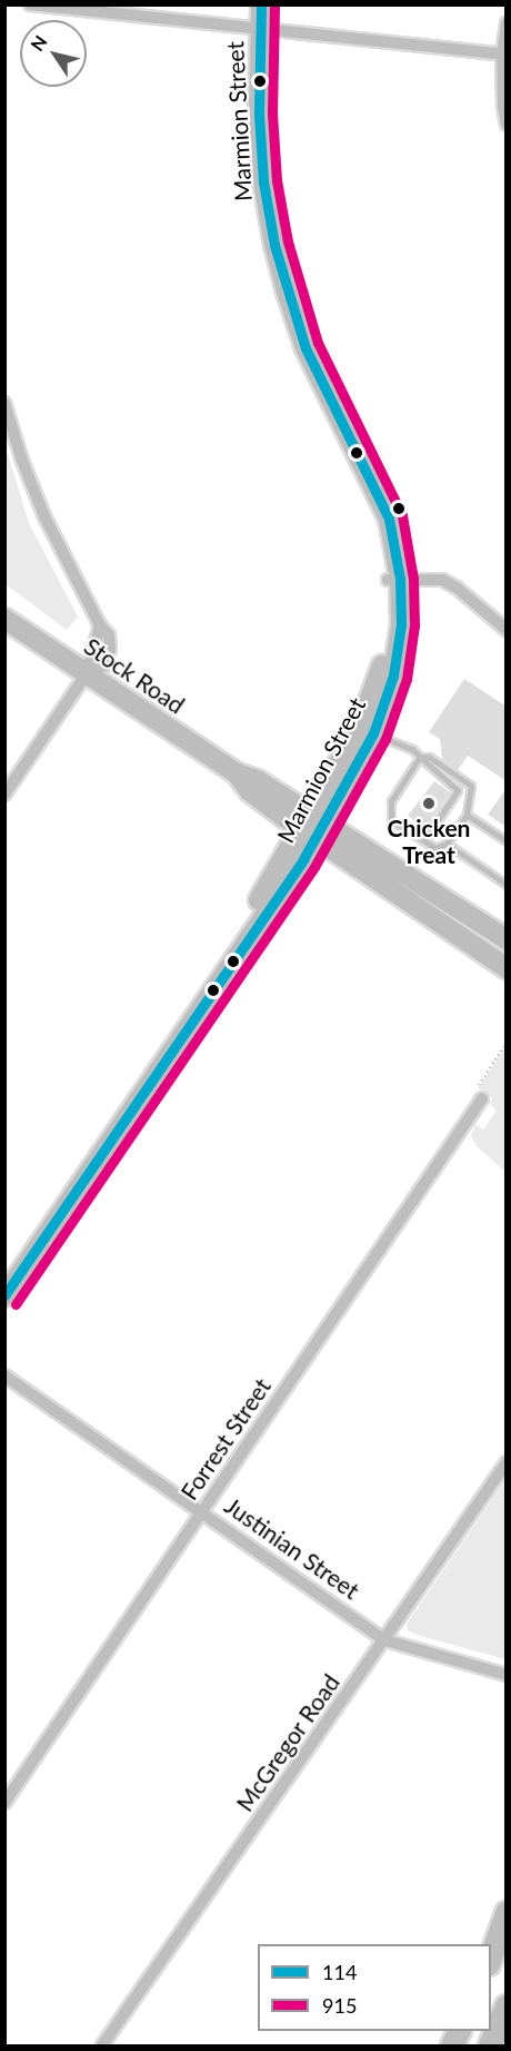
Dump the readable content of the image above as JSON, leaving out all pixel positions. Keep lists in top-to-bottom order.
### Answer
{
  "streets": {
    "main road": ["Marmion Street", "Stock Road"],
    "street": ["Forrest Street", "Justinian Street", "McGregor Road"]
  },
  "crossings": [
    ["Marmion Street", "Stock Road"],
    ["Forrest Street", "Justinian Street"],
    ["Justinian Street", "McGregor Road"]
  ],
  "places": ["Chicken Treat"],
  "lines": ["transit line 114", "transit line 915"],
  "legend": ["114", "915"],
  "north": "top left"
}
